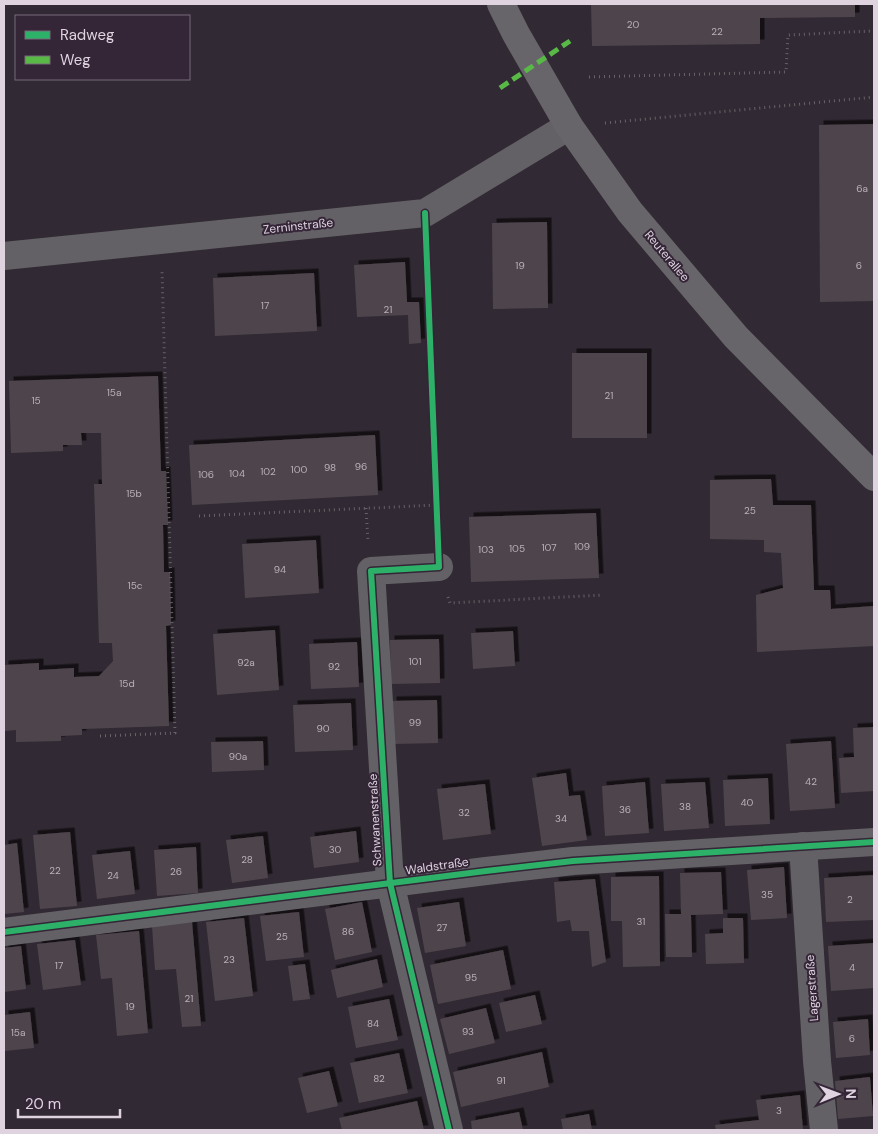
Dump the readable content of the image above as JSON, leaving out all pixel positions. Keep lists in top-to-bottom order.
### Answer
{
  "streets": {
    "street": [
      "Zerninstraße",
      "Reuterallee",
      "Schwanenstraße",
      "Waldstraße",
      "Lagerstraße"
    ]
  },
  "crossings": [
    ["Zerninstraße", "Reuterallee"],
    ["Schwanenstraße", "Waldstraße"],
    ["Waldstraße", "Lagerstraße"]
  ],
  "house_numbers": [
    "20",
    "22",
    "6a",
    "19",
    "6",
    "17",
    "21",
    "15a",
    "21",
    "15",
    "96",
    "98",
    "100",
    "102",
    "104",
    "106",
    "15b",
    "25",
    "109",
    "107",
    "105",
    "103",
    "94",
    "15c",
    "101",
    "92a",
    "92",
    "15d",
    "99",
    "90",
    "90a",
    "42",
    "40",
    "38",
    "36",
    "32",
    "34",
    "30",
    "28",
    "22",
    "26",
    "24",
    "35",
    "2",
    "31",
    "27",
    "86",
    "25",
    "23",
    "17",
    "4",
    "95",
    "21",
    "19",
    "84",
    "93",
    "15a",
    "6",
    "82",
    "91",
    "3"
  ],
  "legend": ["Radweg", "Weg"],
  "scale_bar": "20 m",
  "north": "right"
}
